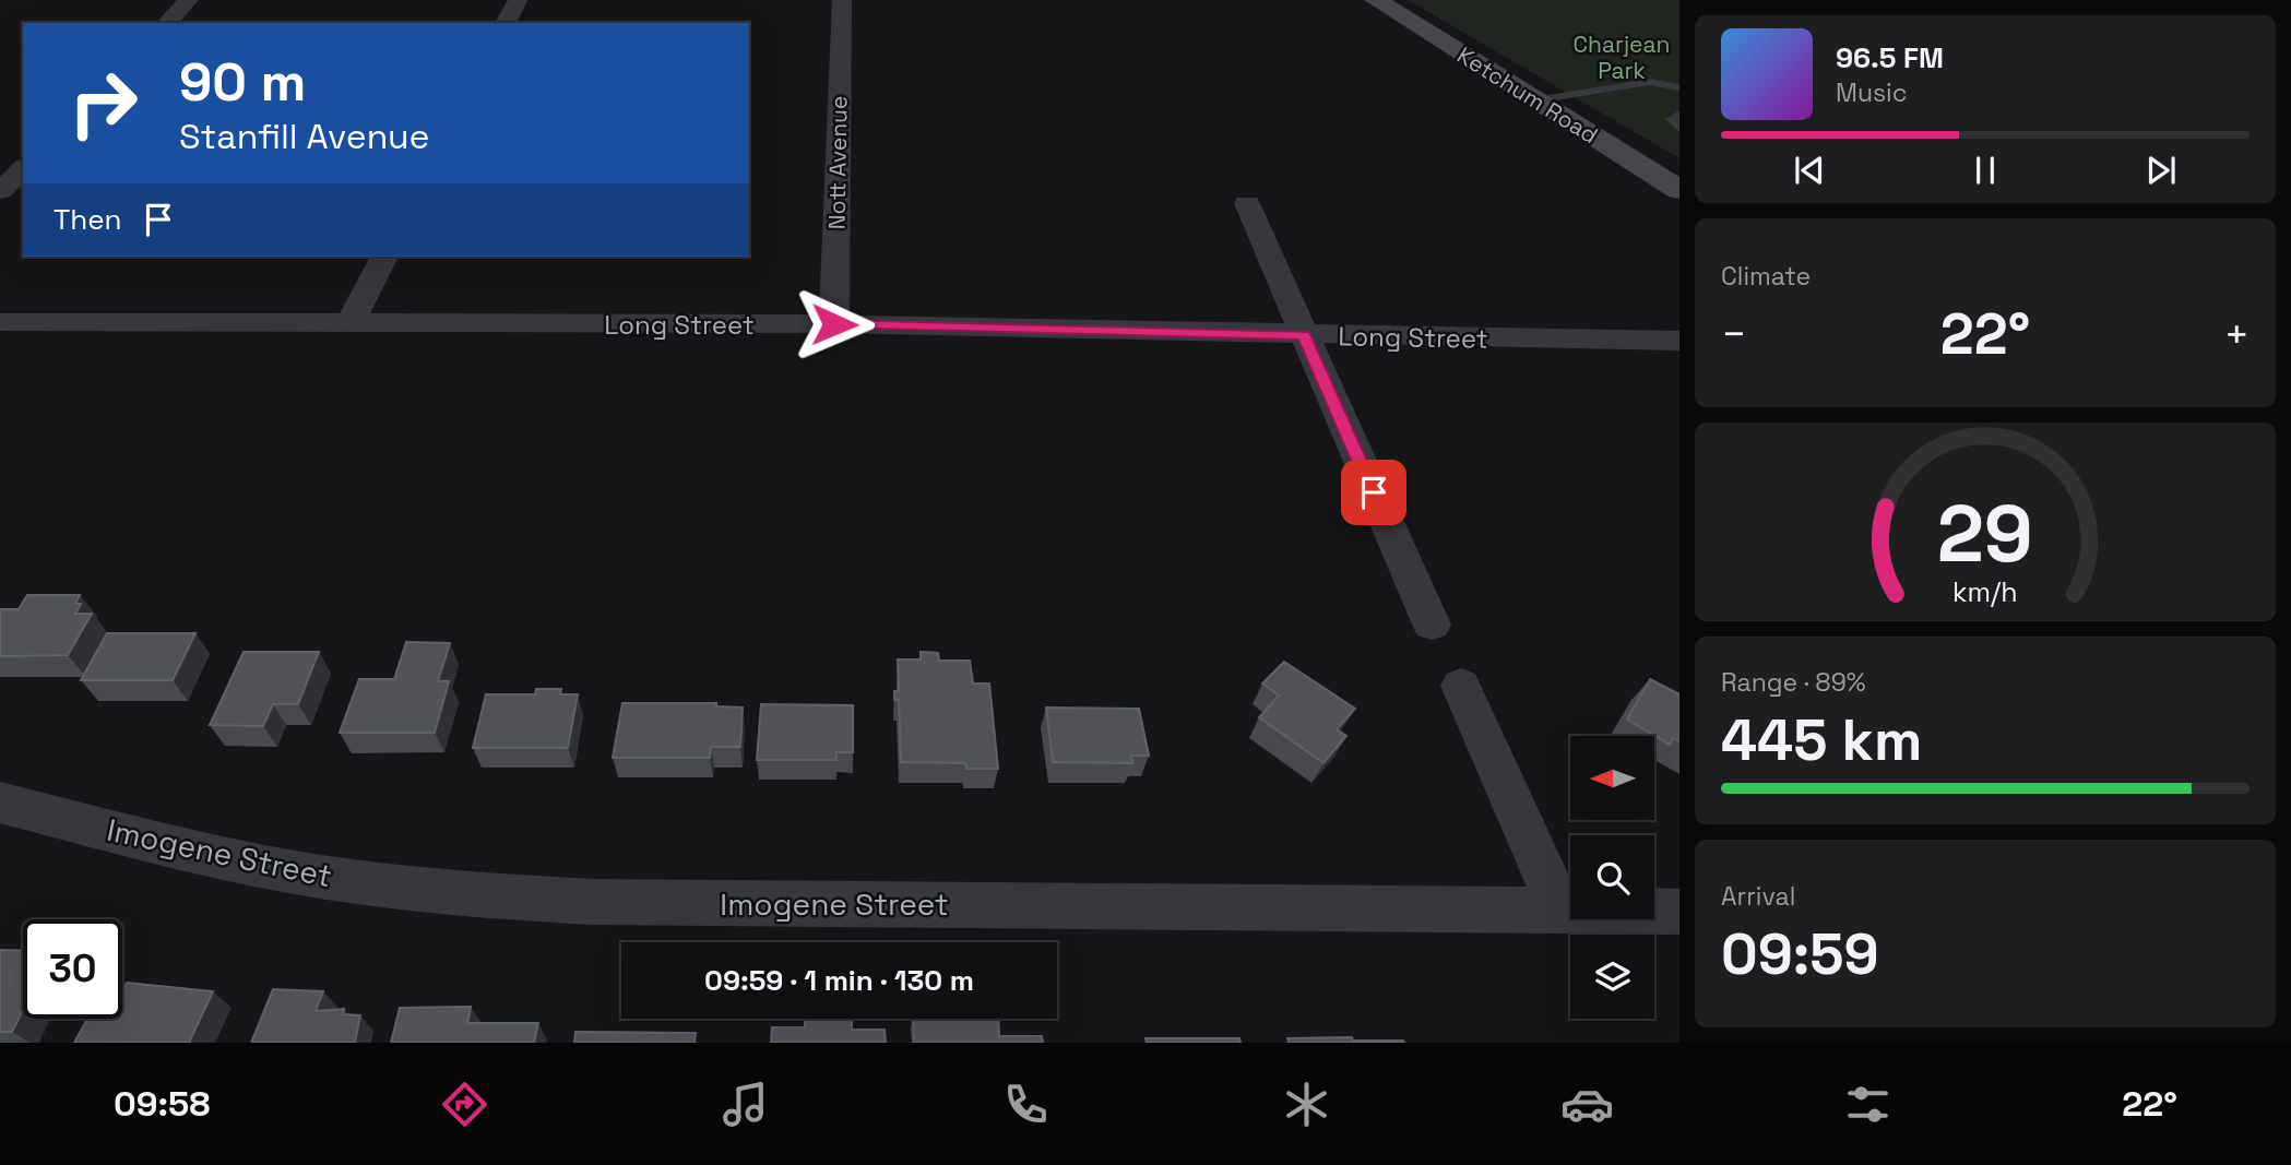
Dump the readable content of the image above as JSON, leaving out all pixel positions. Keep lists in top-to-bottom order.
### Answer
{
  "streets": {
    "main road": ["Ketchum Road"],
    "street": ["Nott Avenue", "Long Street", "Imogene Street"]
  },
  "crossings": [
    ["Nott Avenue", "Long Street"]
  ],
  "parks": ["Charjean Park"],
  "north": "left",
  "page": {
    "turn": ["90 m", "Stanfill Avenue"],
    "song": ["96.5 FM", "Music"],
    "then": "Then",
    "tile": [
      "Climate",
      ["Range · 89%", "445 km"],
      ["Arrival", "09:59"]
    ],
    "heat": ["−", "22°", "+"],
    "limit": "30",
    "trip": "09:59 · 1 min · 130 m",
    "tabs": ["09:58", "22°"],
    "gauge": ["29", "km/h"]
  }
}
